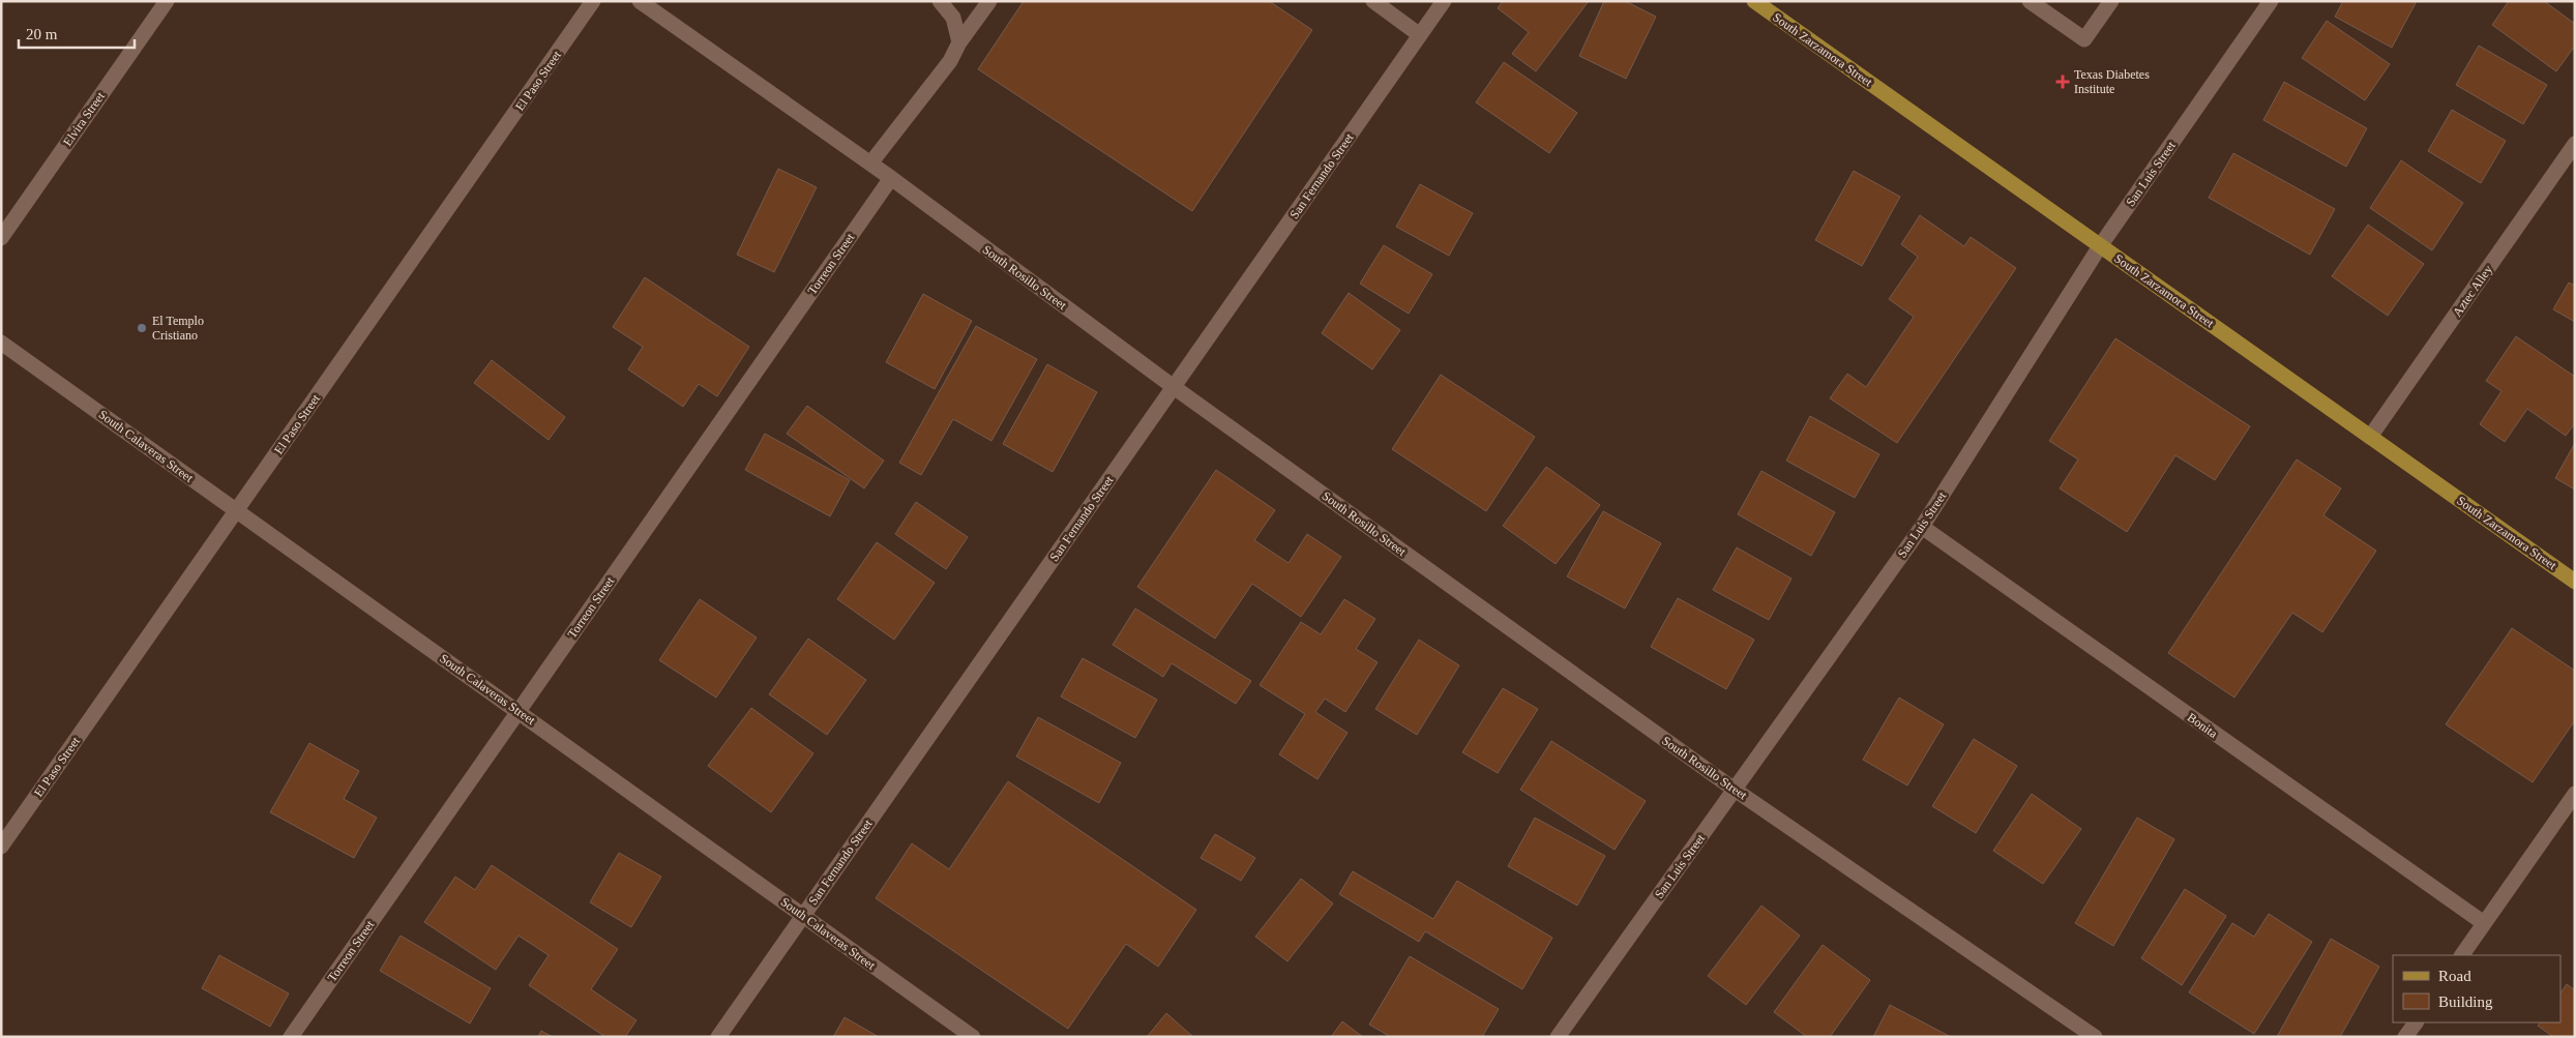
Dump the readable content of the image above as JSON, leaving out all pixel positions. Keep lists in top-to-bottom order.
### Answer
{
  "streets": {
    "main road": ["South Zarzamora Street"],
    "street": [
      "El Paso Street",
      "Elvira Street",
      "San Luis Street",
      "San Fernando Street",
      "Torreon Street",
      "South Rosillo Street",
      "Aztec Alley",
      "South Calaveras Street",
      "Bonita"
    ]
  },
  "crossings": [
    ["South Zarzamora Street", "San Luis Street"],
    ["South Zarzamora Street", "Aztec Alley"],
    ["El Paso Street", "South Calaveras Street"],
    ["San Luis Street", "South Rosillo Street"],
    ["San Luis Street", "Bonita"],
    ["San Fernando Street", "South Rosillo Street"],
    ["San Fernando Street", "South Calaveras Street"],
    ["Torreon Street", "South Rosillo Street"],
    ["Torreon Street", "South Calaveras Street"]
  ],
  "places": {
    "health": ["Texas Diabetes Institute"],
    "other": ["El Templo Cristiano"]
  },
  "legend": ["Road", "Building"],
  "scale_bar": "20 m"
}
